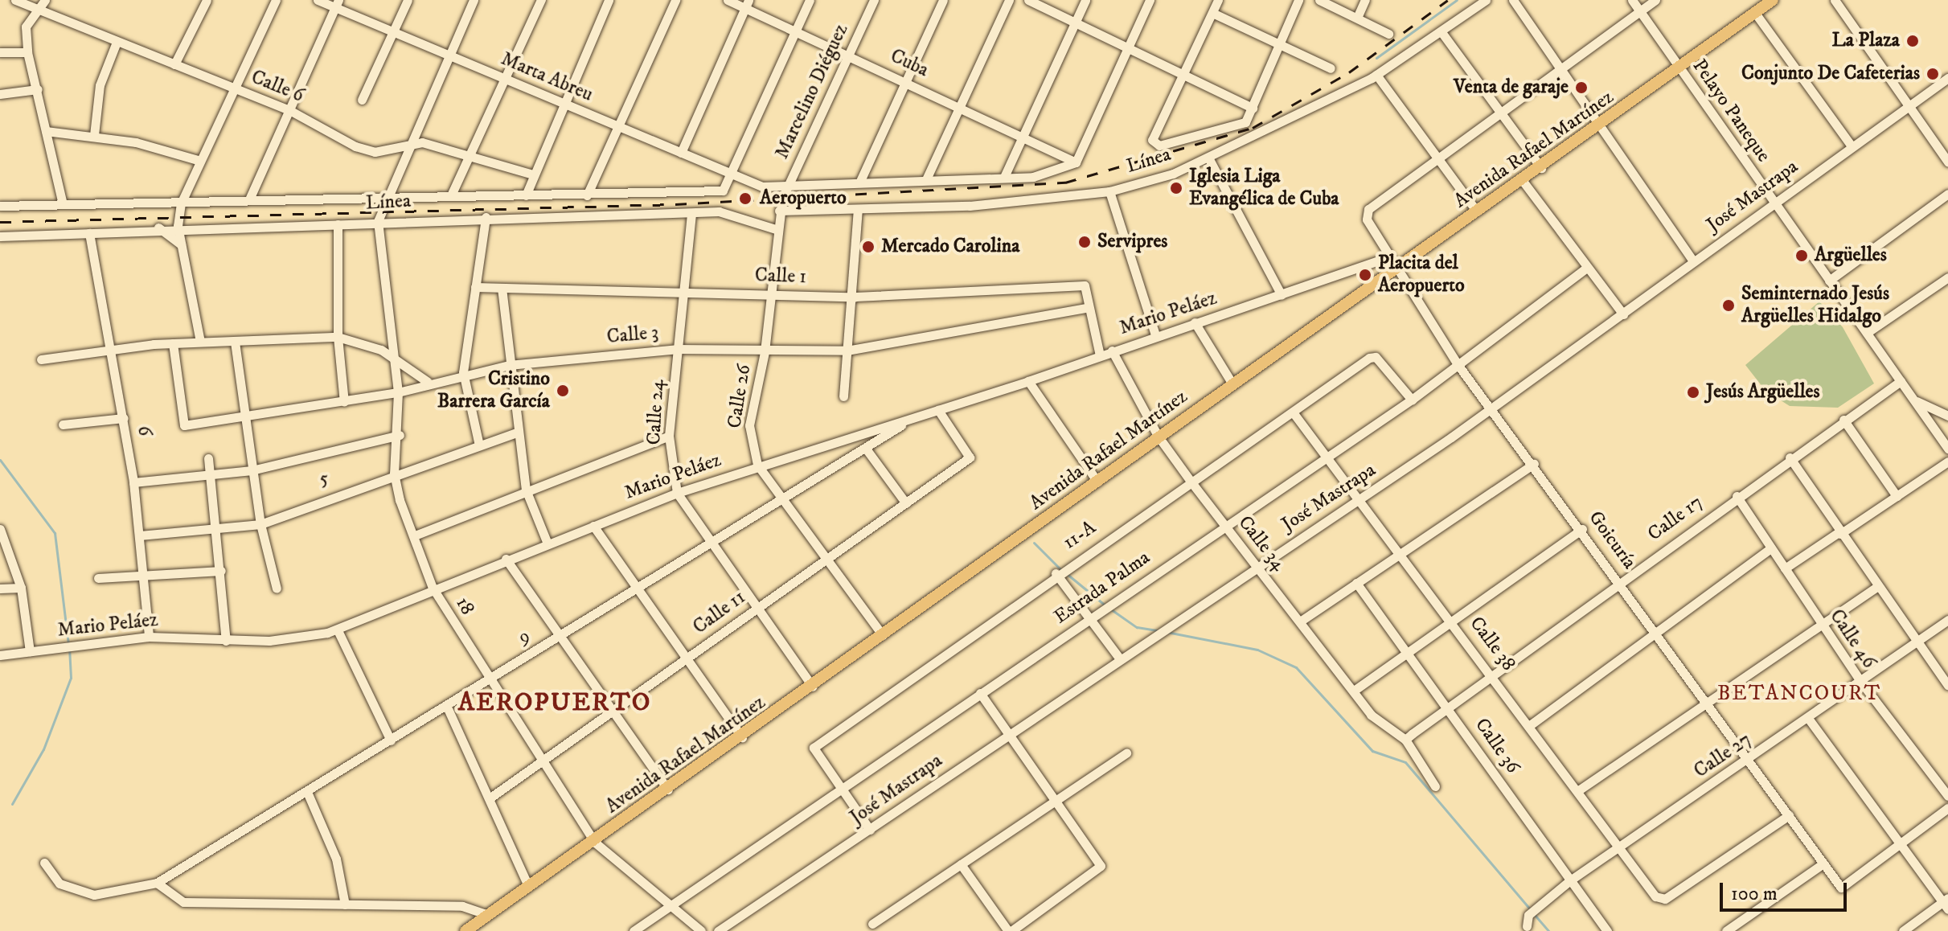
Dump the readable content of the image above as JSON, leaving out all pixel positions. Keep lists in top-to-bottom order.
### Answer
{
  "streets": {
    "main road": ["Avenida Rafael Martínez"],
    "street": [
      "Cuba",
      "Marta Abreu",
      "Calle 6",
      "Marcelino Diéguez",
      "Pelayo Paneque",
      "Línea",
      "José Mastrapa",
      "Calle 1",
      "Mario Peláez",
      "Calle 3",
      "Calle 26",
      "Calle 24",
      "6",
      "5",
      "Calle 17",
      "11-A",
      "Goicuría",
      "Calle 34",
      "Estrada Palma",
      "18",
      "Calle 11",
      "9",
      "Calle 46",
      "Calle 38",
      "Calle 36",
      "Calle 27"
    ]
  },
  "crossings": [
    ["Cuba", "Marcelino Diéguez"],
    ["Marta Abreu", "Marcelino Diéguez"],
    ["Marta Abreu", "Línea"],
    ["Marcelino Diéguez", "Calle 26"],
    ["Pelayo Paneque", "Avenida Rafael Martínez"],
    ["Pelayo Paneque", "José Mastrapa"],
    ["Pelayo Paneque", "Calle 17"],
    ["Avenida Rafael Martínez", "Calle 26"],
    ["Avenida Rafael Martínez", "Calle 24"],
    ["Avenida Rafael Martínez", "Goicuría"],
    ["Avenida Rafael Martínez", "Calle 34"],
    ["Avenida Rafael Martínez", "18"],
    ["Línea", "Calle 26"],
    ["Línea", "Calle 24"],
    ["Línea", "6"],
    ["Línea", "18"],
    ["José Mastrapa", "Goicuría"],
    ["José Mastrapa", "Calle 34"],
    ["José Mastrapa", "Calle 38"],
    ["Calle 1", "Calle 3"],
    ["Calle 1", "Calle 26"],
    ["Calle 1", "Calle 24"],
    ["Mario Peláez", "Calle 26"],
    ["Mario Peláez", "Calle 24"],
    ["Mario Peláez", "6"],
    ["Mario Peláez", "Goicuría"],
    ["Mario Peláez", "Calle 34"],
    ["Mario Peláez", "18"],
    ["Mario Peláez", "Calle 11"],
    ["Mario Peláez", "9"],
    ["Calle 3", "Calle 26"],
    ["Calle 3", "Calle 24"],
    ["Calle 3", "18"],
    ["Calle 26", "Calle 11"],
    ["Calle 26", "9"],
    ["Calle 24", "Calle 11"],
    ["Calle 24", "9"],
    ["6", "5"],
    ["5", "18"],
    ["Calle 17", "Goicuría"],
    ["Calle 17", "Calle 34"],
    ["Calle 17", "Calle 46"],
    ["Calle 17", "Calle 38"],
    ["Calle 17", "Calle 36"],
    ["11-A", "Calle 34"],
    ["11-A", "Estrada Palma"],
    ["11-A", "Calle 38"],
    ["Goicuría", "Estrada Palma"],
    ["Goicuría", "Calle 38"],
    ["Goicuría", "Calle 27"],
    ["Calle 34", "Estrada Palma"],
    ["Estrada Palma", "18"],
    ["Estrada Palma", "Calle 38"],
    ["18", "Calle 11"],
    ["18", "9"],
    ["Calle 46", "Calle 27"],
    ["Calle 38", "Calle 27"],
    ["Calle 36", "Calle 27"]
  ],
  "districts": ["BETANCOURT", "AEROPUERTO"],
  "places": [
    "La Plaza",
    "Conjunto De Cafeterias",
    "Venta de garaje",
    "Iglesia Liga Evangélica de Cuba",
    "Aeropuerto",
    "Servipres",
    "Mercado Carolina",
    "Argüelles",
    "Placita del Aeropuerto",
    "Seminternado Jesús Argüelles Hidalgo",
    "Cristino Barrera García",
    "Jesús Argüelles"
  ],
  "scale_bar": "100 m"
}
